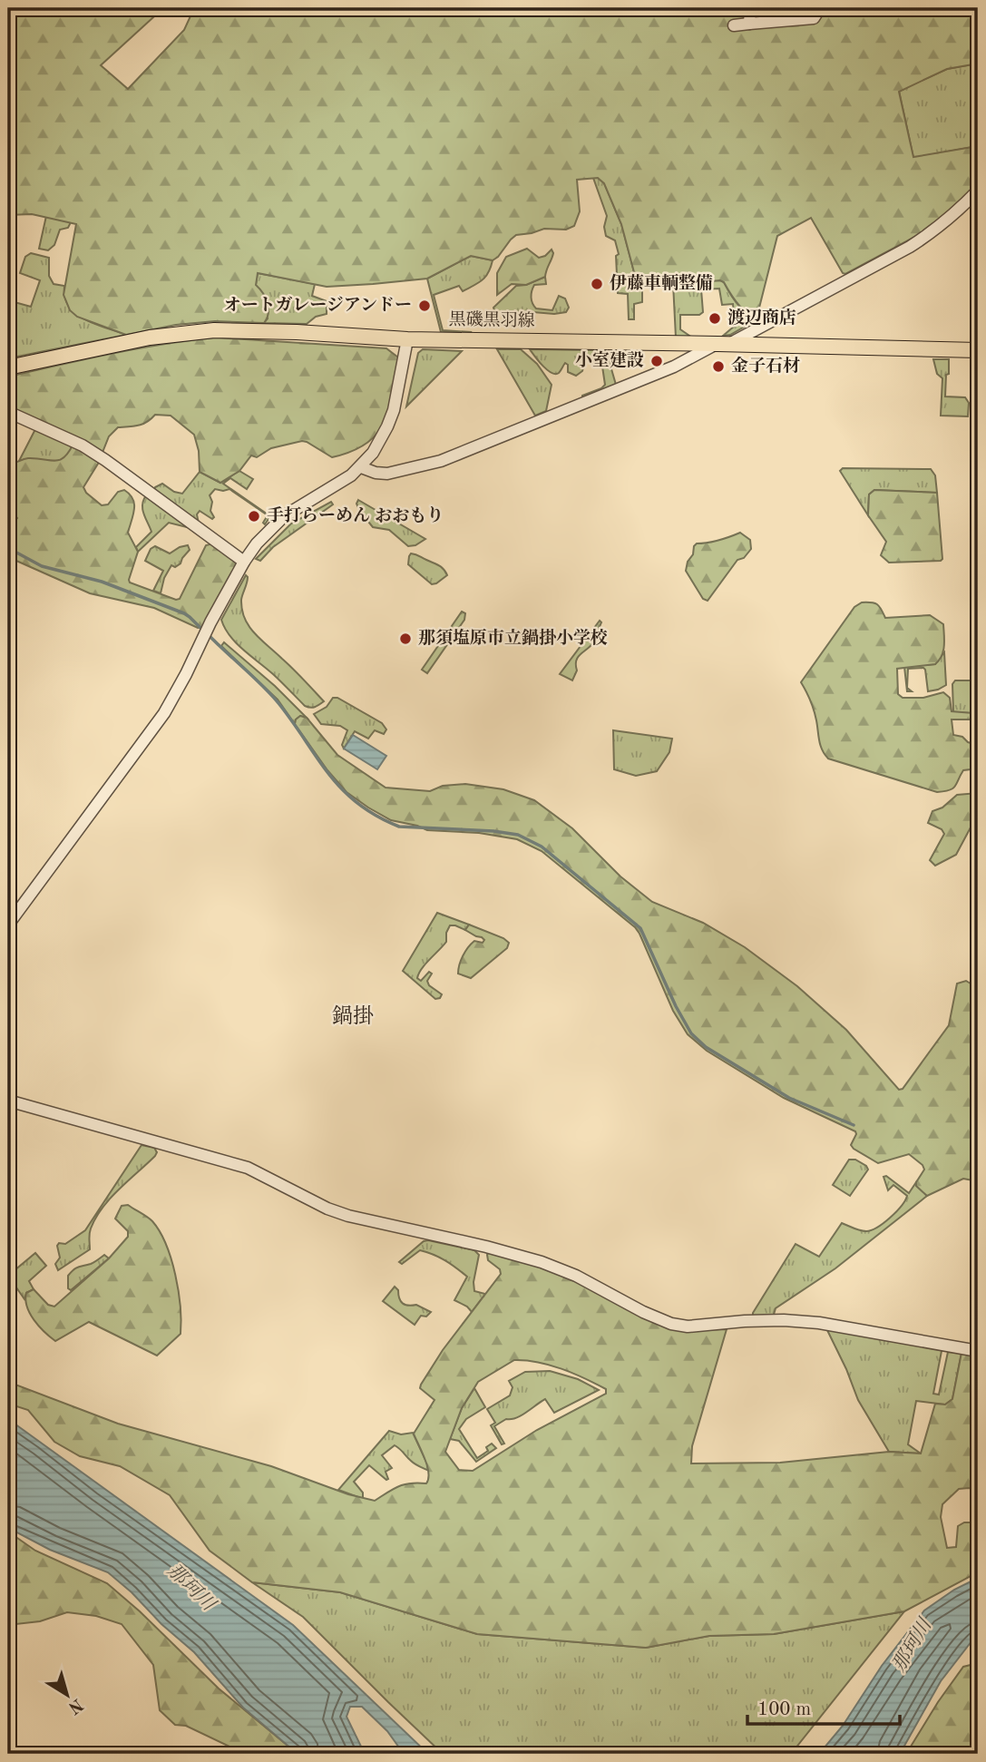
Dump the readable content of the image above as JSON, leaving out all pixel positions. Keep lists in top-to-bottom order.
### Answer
{
  "streets": {
    "main road": ["黒磯黒羽線"]
  },
  "districts": ["鍋掛"],
  "water": ["那珂川"],
  "places": [
    "伊藤車輌整備",
    "オートガレージアンドー",
    "渡辺商店",
    "小室建設",
    "金子石材",
    "手打らーめん おおもり",
    "那須塩原市立鍋掛小学校"
  ],
  "scale_bar": "100 m",
  "north": "bottom right"
}
